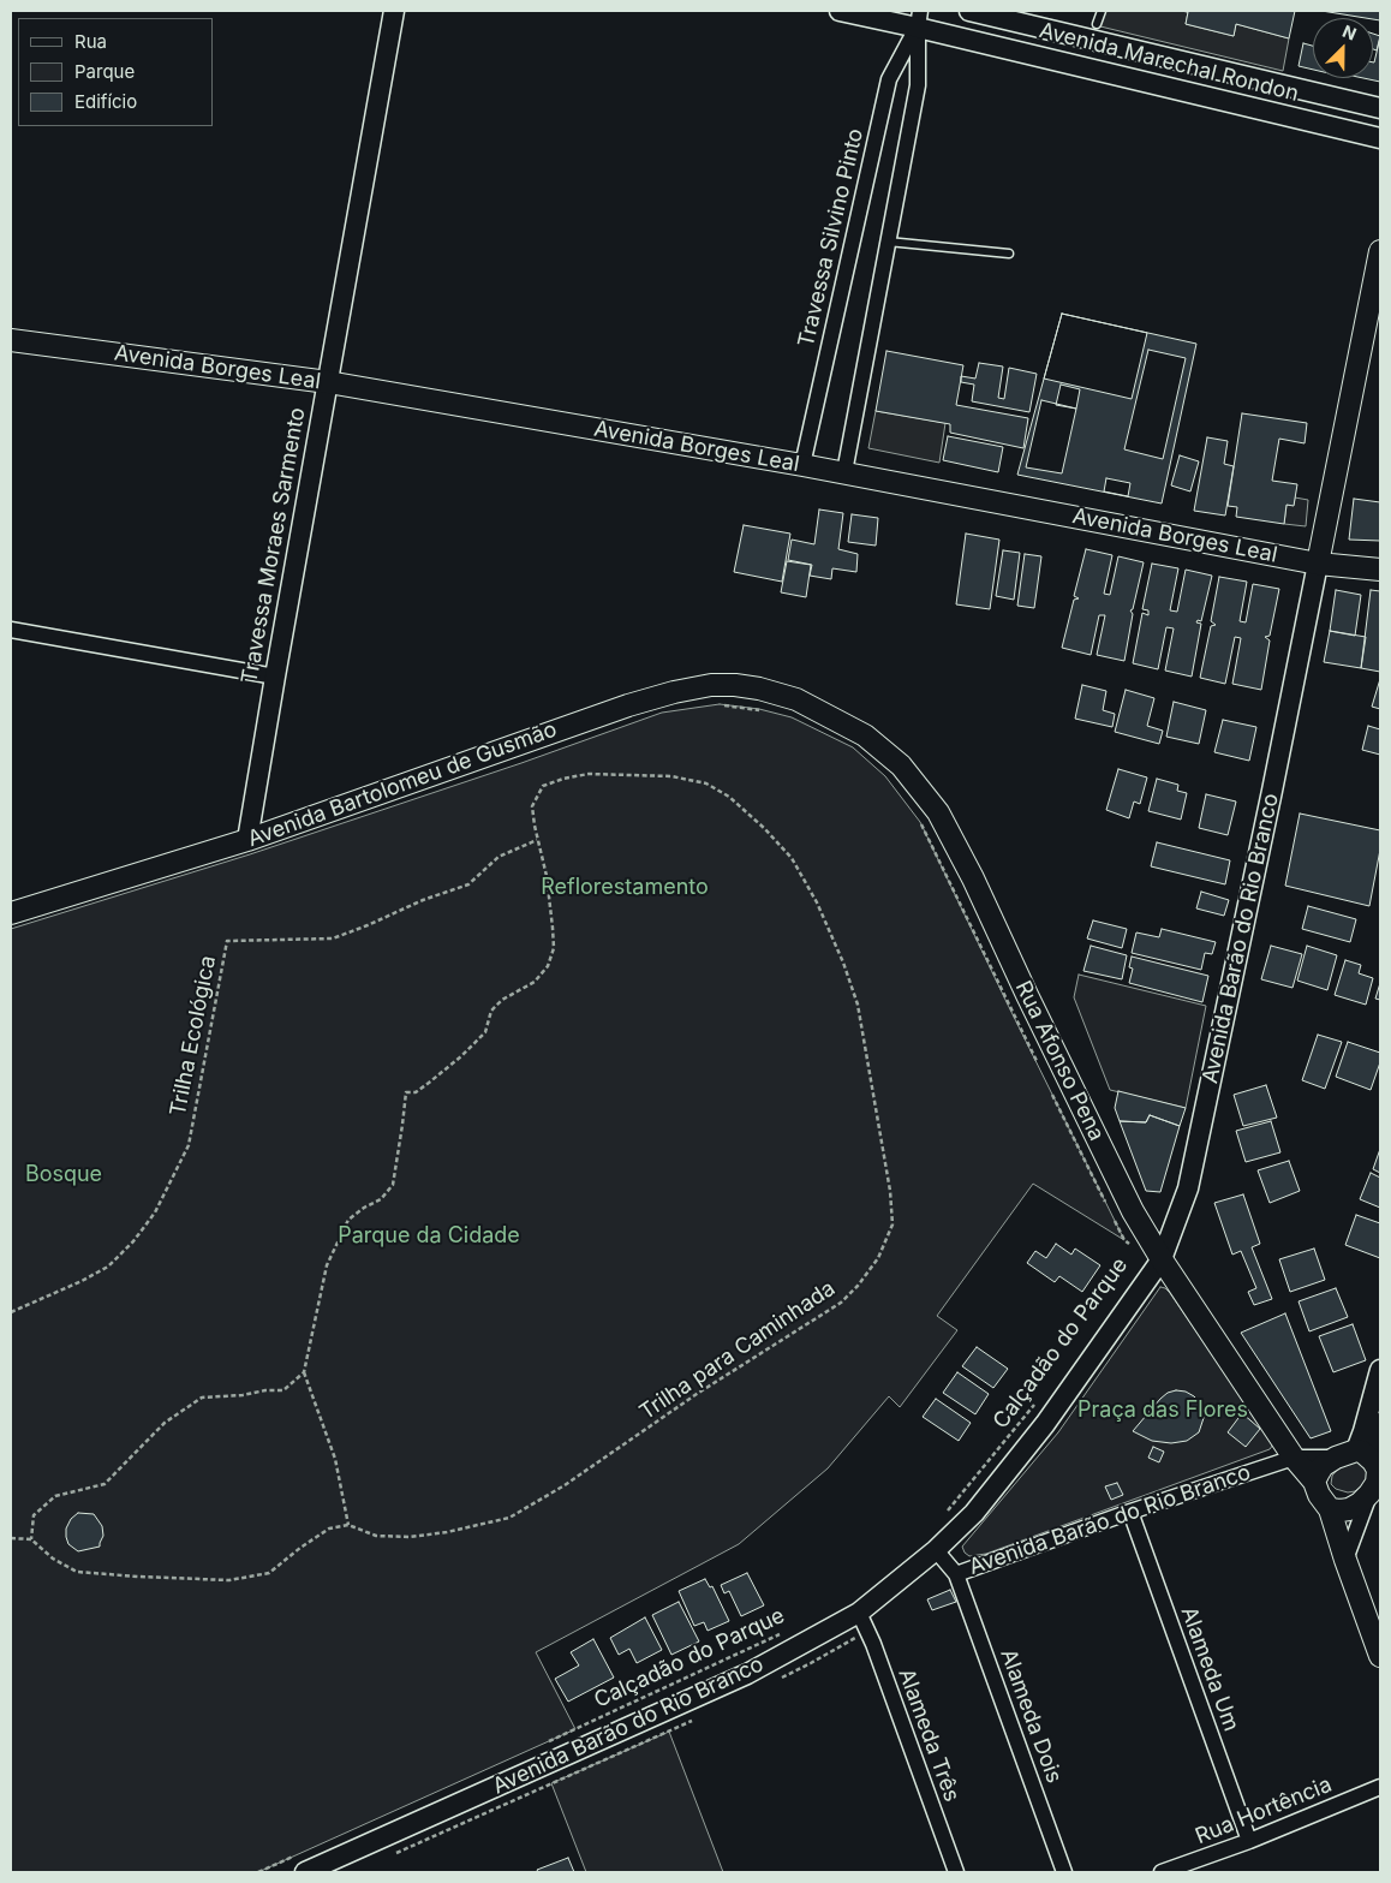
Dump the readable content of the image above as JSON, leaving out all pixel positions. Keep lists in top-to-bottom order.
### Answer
{
  "streets": {
    "main road": [
      "Avenida Borges Leal",
      "Avenida Bartolomeu de Gusmão",
      "Avenida Barão do Rio Branco",
      "Rua Afonso Pena"
    ],
    "street": [
      "Avenida Marechal Rondon",
      "Travessa Silvino Pinto",
      "Travessa Moraes Sarmento",
      "Alameda Um",
      "Alameda Dois",
      "Alameda Três",
      "Rua Hortência"
    ],
    "path": ["Trilha Ecológica", "Calçadão do Parque", "Trilha para Caminhada"]
  },
  "crossings": [
    ["Avenida Marechal Rondon", "Travessa Silvino Pinto"],
    ["Travessa Silvino Pinto", "Avenida Borges Leal"],
    ["Avenida Borges Leal", "Travessa Moraes Sarmento"],
    ["Avenida Borges Leal", "Avenida Barão do Rio Branco"],
    ["Travessa Moraes Sarmento", "Avenida Bartolomeu de Gusmão"],
    ["Avenida Bartolomeu de Gusmão", "Rua Afonso Pena"],
    ["Avenida Barão do Rio Branco", "Rua Afonso Pena"],
    ["Avenida Barão do Rio Branco", "Alameda Um"],
    ["Avenida Barão do Rio Branco", "Alameda Dois"],
    ["Avenida Barão do Rio Branco", "Alameda Três"],
    ["Trilha Ecológica", "Trilha para Caminhada"],
    ["Alameda Um", "Rua Hortência"]
  ],
  "parks": [
    "Reflorestamento",
    "Bosque",
    "Parque da Cidade",
    "Praça das Flores"
  ],
  "legend": ["Rua", "Parque", "Edifício"],
  "north": "top right"
}
